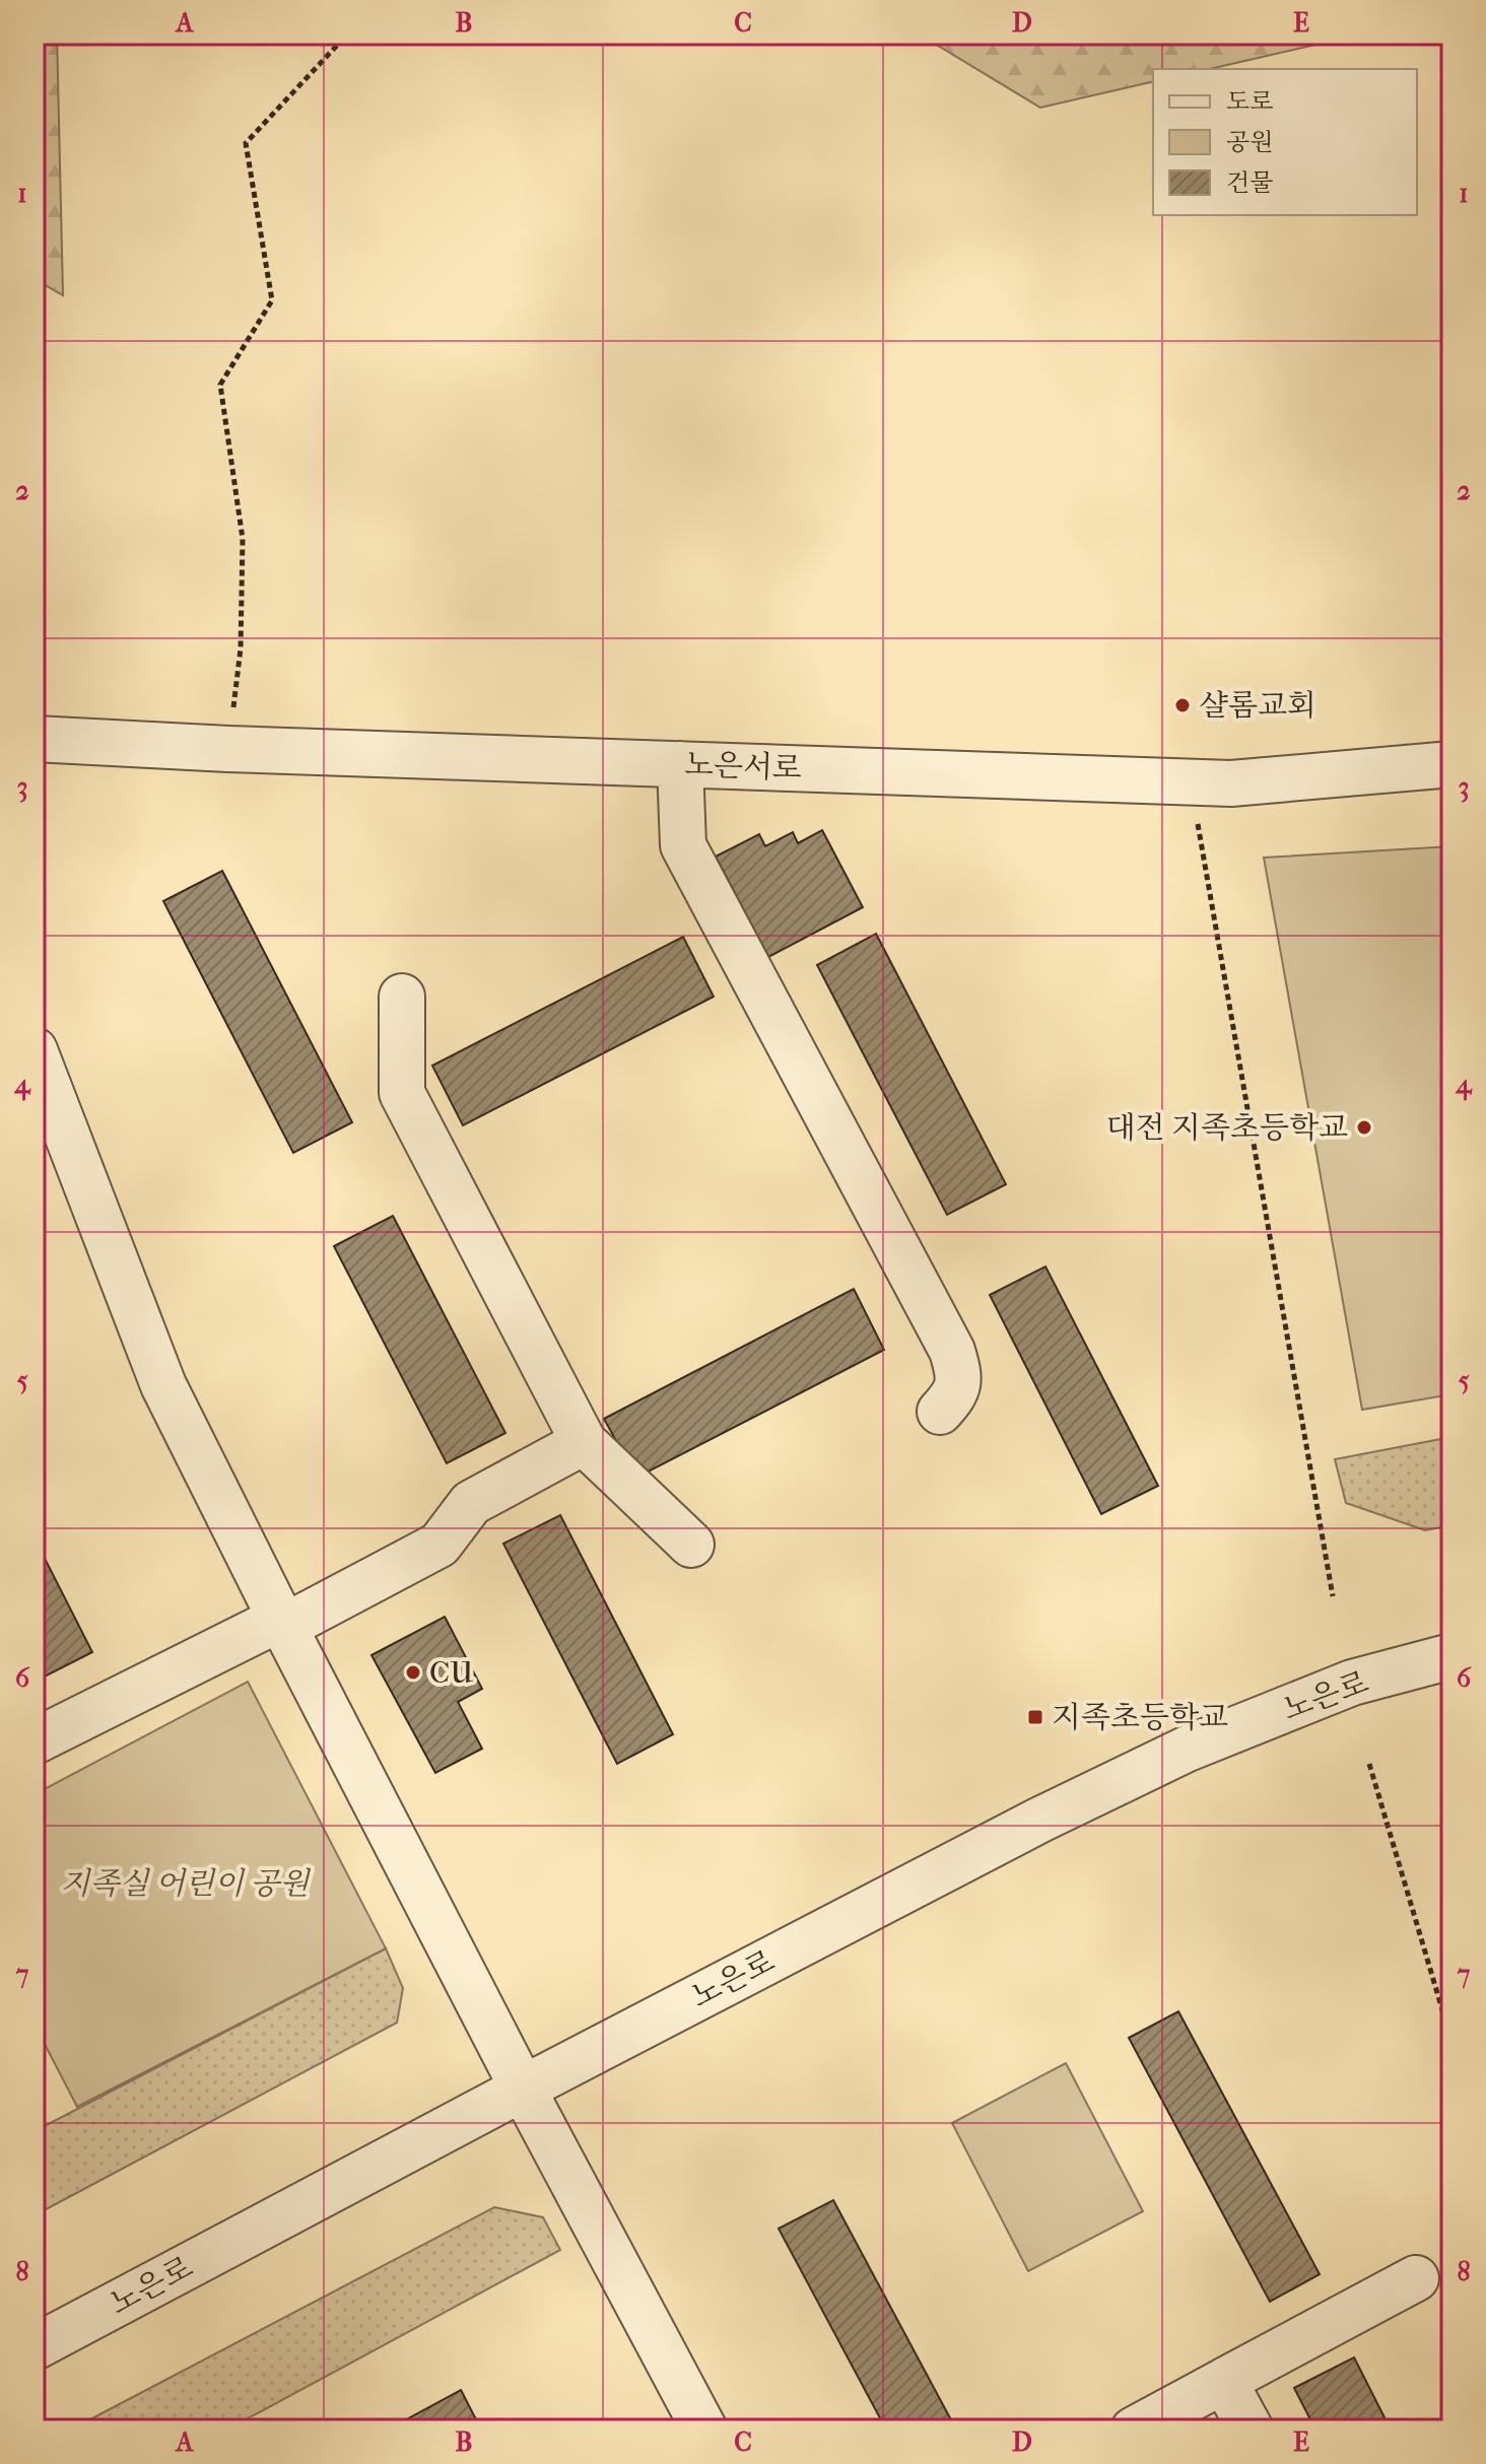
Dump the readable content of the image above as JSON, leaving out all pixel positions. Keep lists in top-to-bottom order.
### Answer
{
  "streets": {
    "street": ["노은서로", "노은로"]
  },
  "parks": ["지족실 어린이 공원"],
  "places": {
    "other": ["샬롬교회", "대전 지족초등학교", "CU"],
    "transit": ["지족초등학교"]
  },
  "legend": ["도로", "공원", "건물"],
  "grid": {
    "columns": [
      "A",
      "B",
      "C",
      "D",
      "E"
    ],
    "rows": [
      "1",
      "2",
      "3",
      "4",
      "5",
      "6",
      "7",
      "8"
    ]
  }
}
